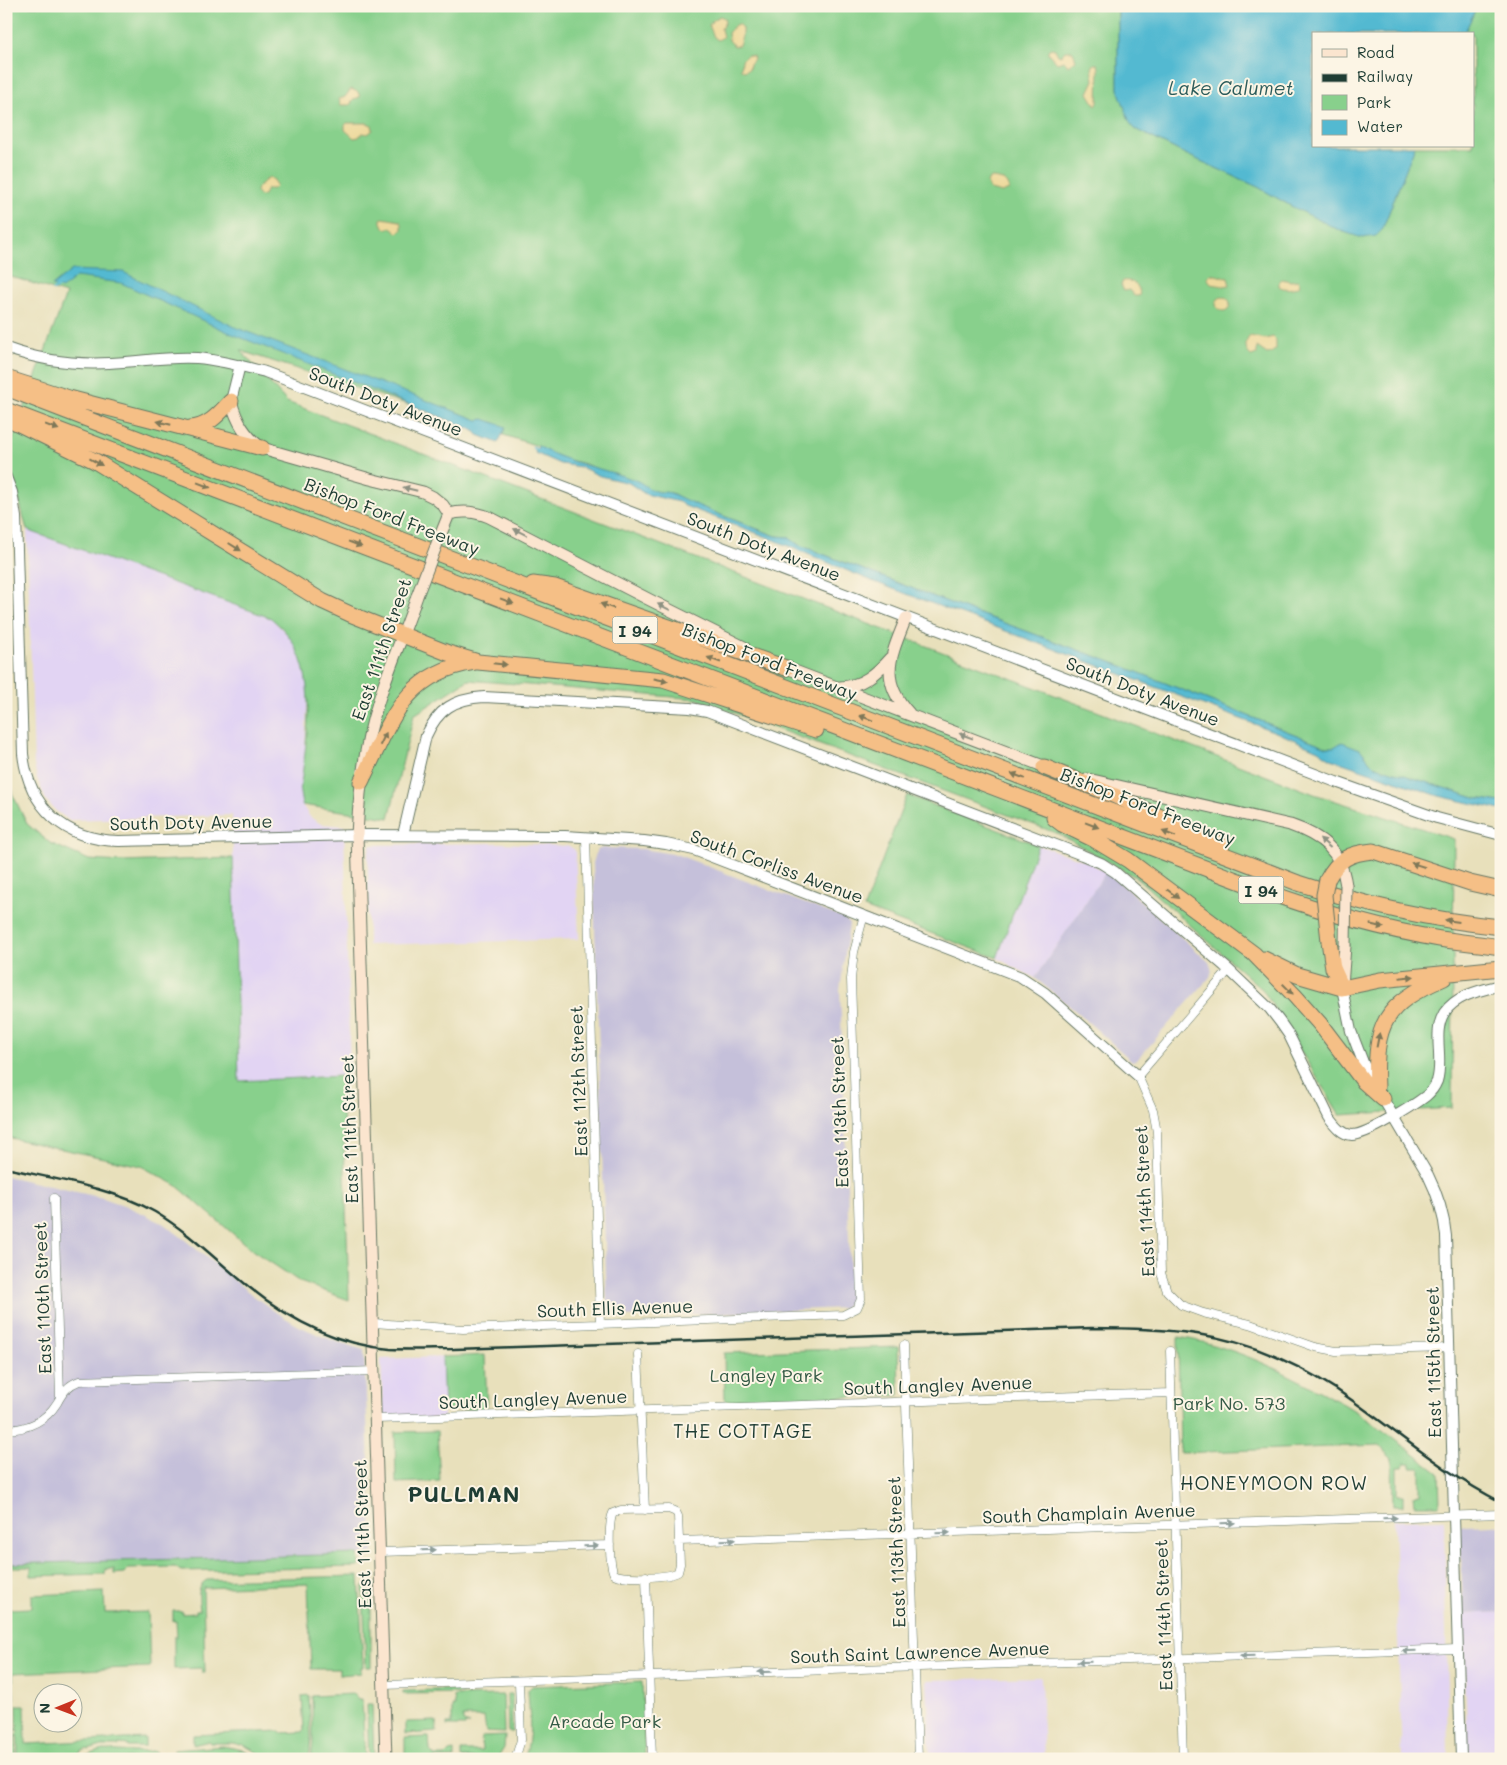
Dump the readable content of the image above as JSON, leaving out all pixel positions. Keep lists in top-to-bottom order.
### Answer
{
  "streets": {
    "highway": ["Bishop Ford Freeway", "I 94"],
    "main road": ["East 111th Street"],
    "street": [
      "South Doty Avenue",
      "South Corliss Avenue",
      "East 112th Street",
      "East 113th Street",
      "East 114th Street",
      "East 110th Street",
      "South Ellis Avenue",
      "East 115th Street",
      "South Langley Avenue",
      "South Champlain Avenue",
      "South Saint Lawrence Avenue"
    ]
  },
  "crossings": [
    ["South Doty Avenue", "East 111th Street"],
    ["South Doty Avenue", "South Corliss Avenue"],
    ["East 111th Street", "South Corliss Avenue"],
    ["East 111th Street", "South Ellis Avenue"],
    ["East 111th Street", "South Langley Avenue"],
    ["East 111th Street", "South Saint Lawrence Avenue"],
    ["South Corliss Avenue", "East 112th Street"],
    ["South Corliss Avenue", "East 113th Street"],
    ["South Corliss Avenue", "East 114th Street"],
    ["East 112th Street", "South Ellis Avenue"],
    ["East 113th Street", "South Ellis Avenue"],
    ["East 113th Street", "South Langley Avenue"],
    ["East 113th Street", "South Champlain Avenue"],
    ["East 113th Street", "South Saint Lawrence Avenue"],
    ["East 114th Street", "East 115th Street"],
    ["East 114th Street", "South Langley Avenue"],
    ["East 114th Street", "South Champlain Avenue"],
    ["East 114th Street", "South Saint Lawrence Avenue"],
    ["East 115th Street", "South Champlain Avenue"],
    ["East 115th Street", "South Saint Lawrence Avenue"]
  ],
  "one_way": ["South Champlain Avenue", "South Saint Lawrence Avenue"],
  "districts": ["THE COTTAGE", "HONEYMOON ROW", "PULLMAN"],
  "water": ["Lake Calumet"],
  "parks": ["Langley Park", "Park No. 573", "Arcade Park"],
  "legend": [
    "Road",
    "Railway",
    "Park",
    "Water"
  ],
  "north": "left"
}
